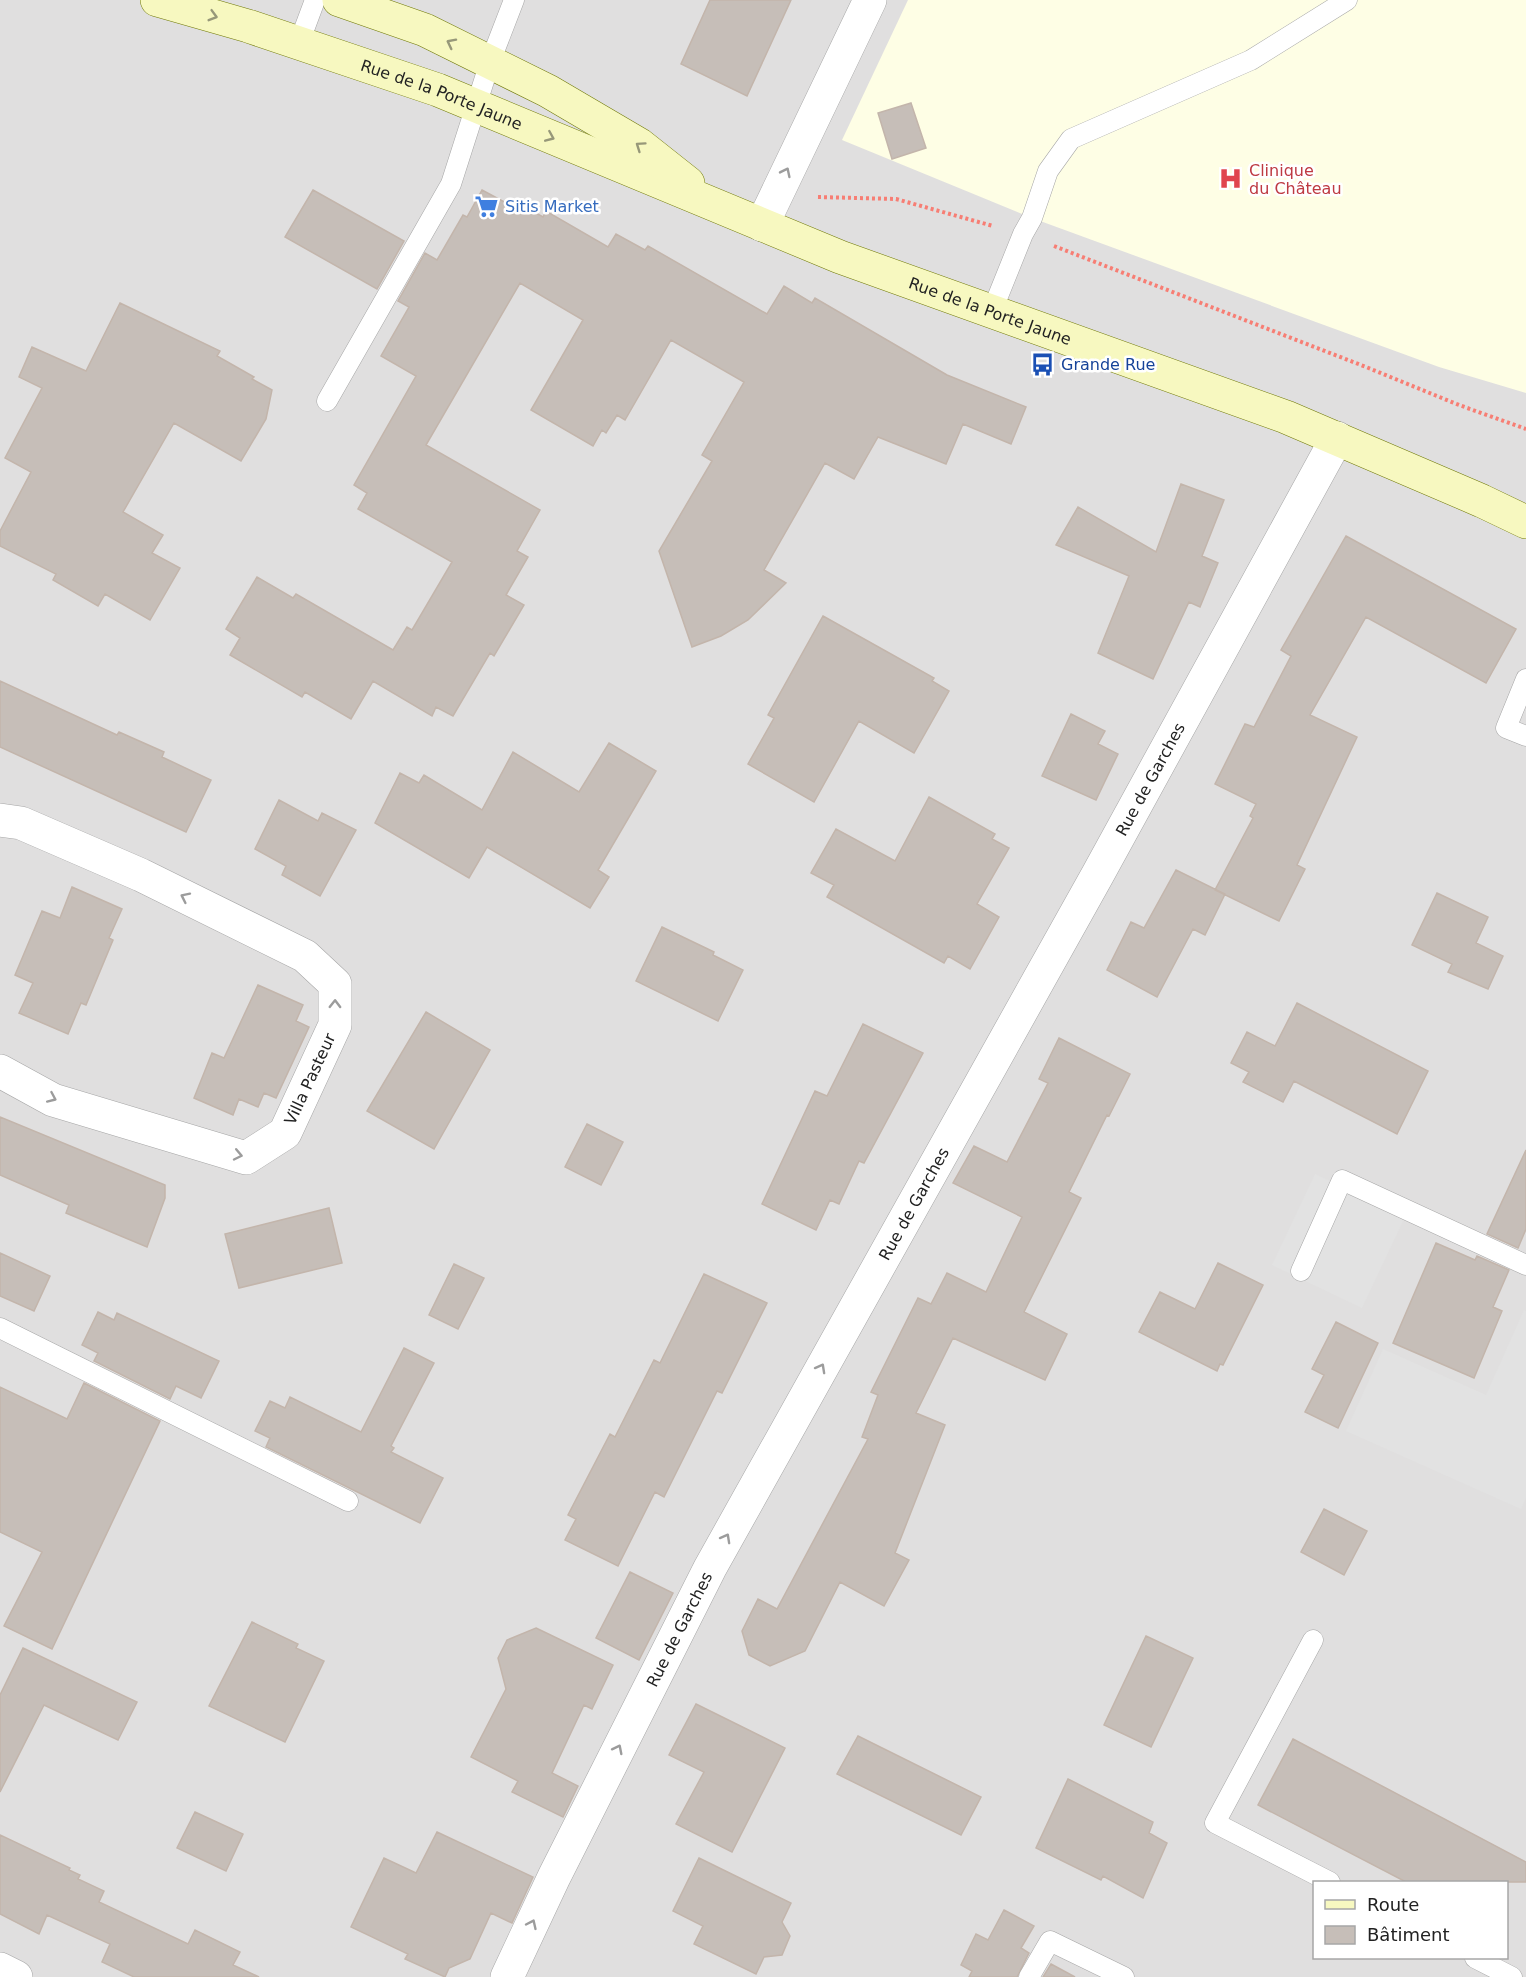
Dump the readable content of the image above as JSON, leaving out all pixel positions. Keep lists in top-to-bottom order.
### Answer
{
  "streets": {
    "main road": ["Rue de la Porte Jaune"],
    "street": ["Rue de Garches", "Villa Pasteur"]
  },
  "crossings": [
    ["Rue de la Porte Jaune", "Rue de Garches"]
  ],
  "one_way": ["Rue de Garches"],
  "places": {
    "hospital": ["Clinique du Château"],
    "supermarket": ["Sitis Market"],
    "bus stop": ["Grande Rue"]
  },
  "legend": ["Route", "Bâtiment"]
}
